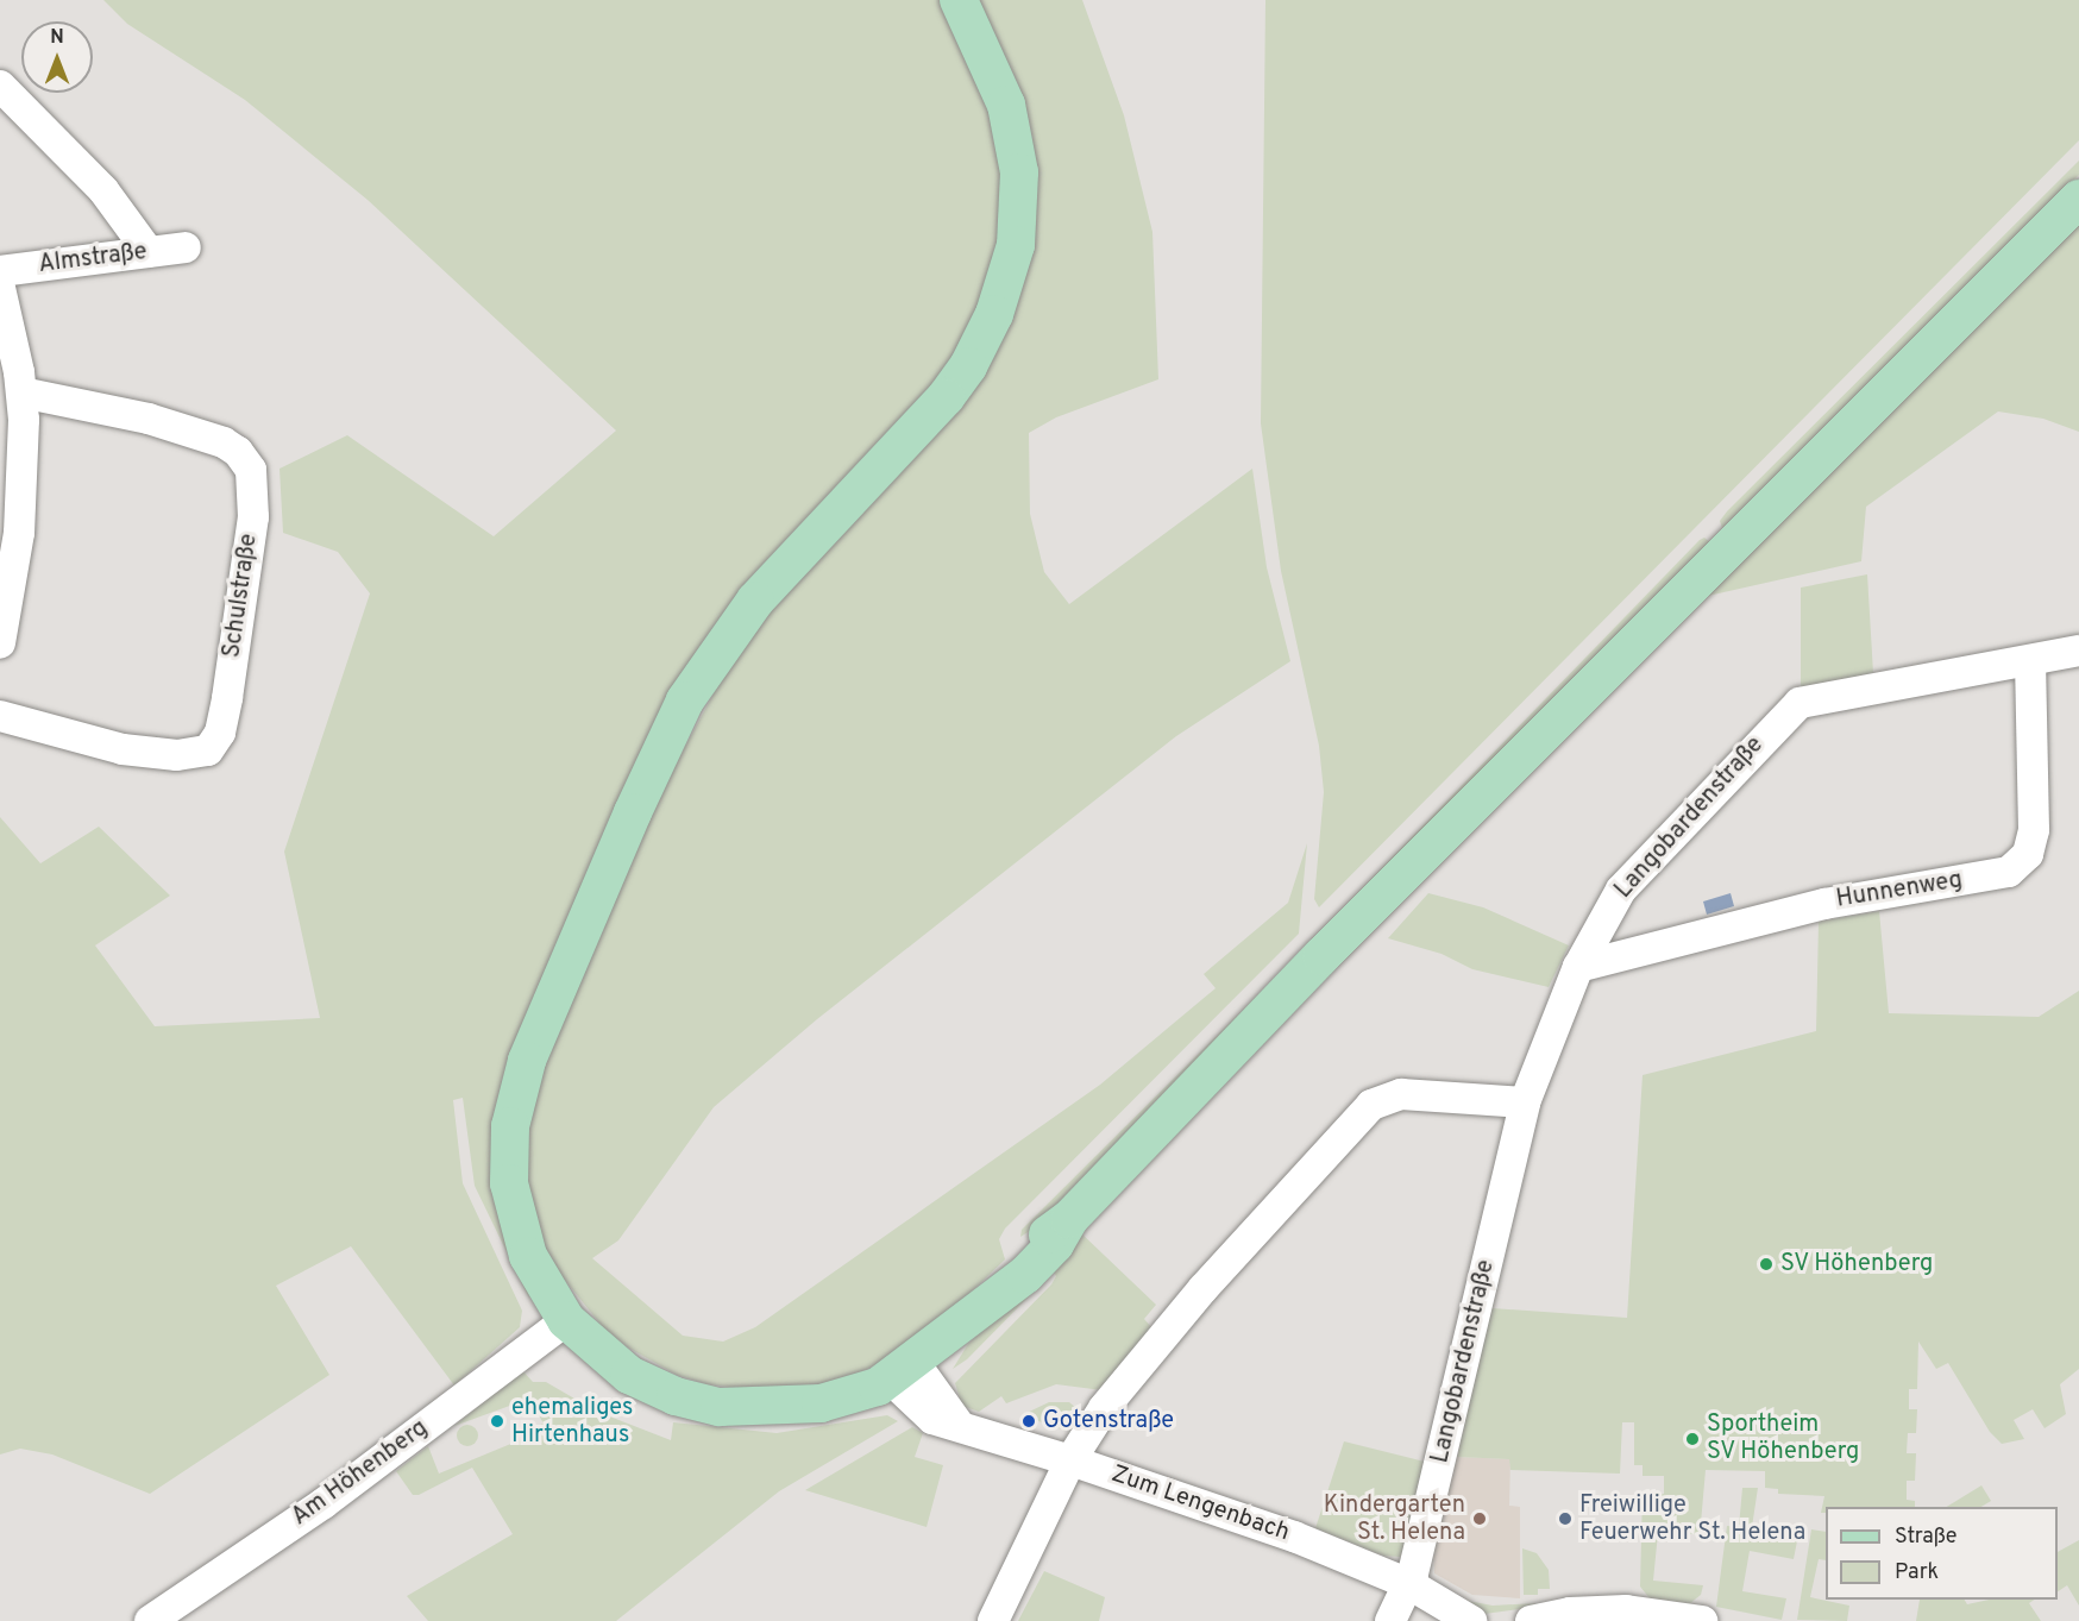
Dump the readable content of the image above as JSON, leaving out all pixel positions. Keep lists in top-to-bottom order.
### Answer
{
  "streets": {
    "street": [
      "Almstraße",
      "Schulstraße",
      "Langobardenstraße",
      "Hunnenweg",
      "Am Höhenberg",
      "Zum Lengenbach"
    ]
  },
  "crossings": [
    ["Langobardenstraße", "Hunnenweg"],
    ["Langobardenstraße", "Zum Lengenbach"]
  ],
  "places": [
    "SV Höhenberg",
    "ehemaliges Hirtenhaus",
    "Gotenstraße",
    "Sportheim SV Höhenberg",
    "Kindergarten St. Helena",
    "Freiwillige Feuerwehr St. Helena"
  ],
  "legend": ["Straße", "Park"],
  "north": "top"
}
